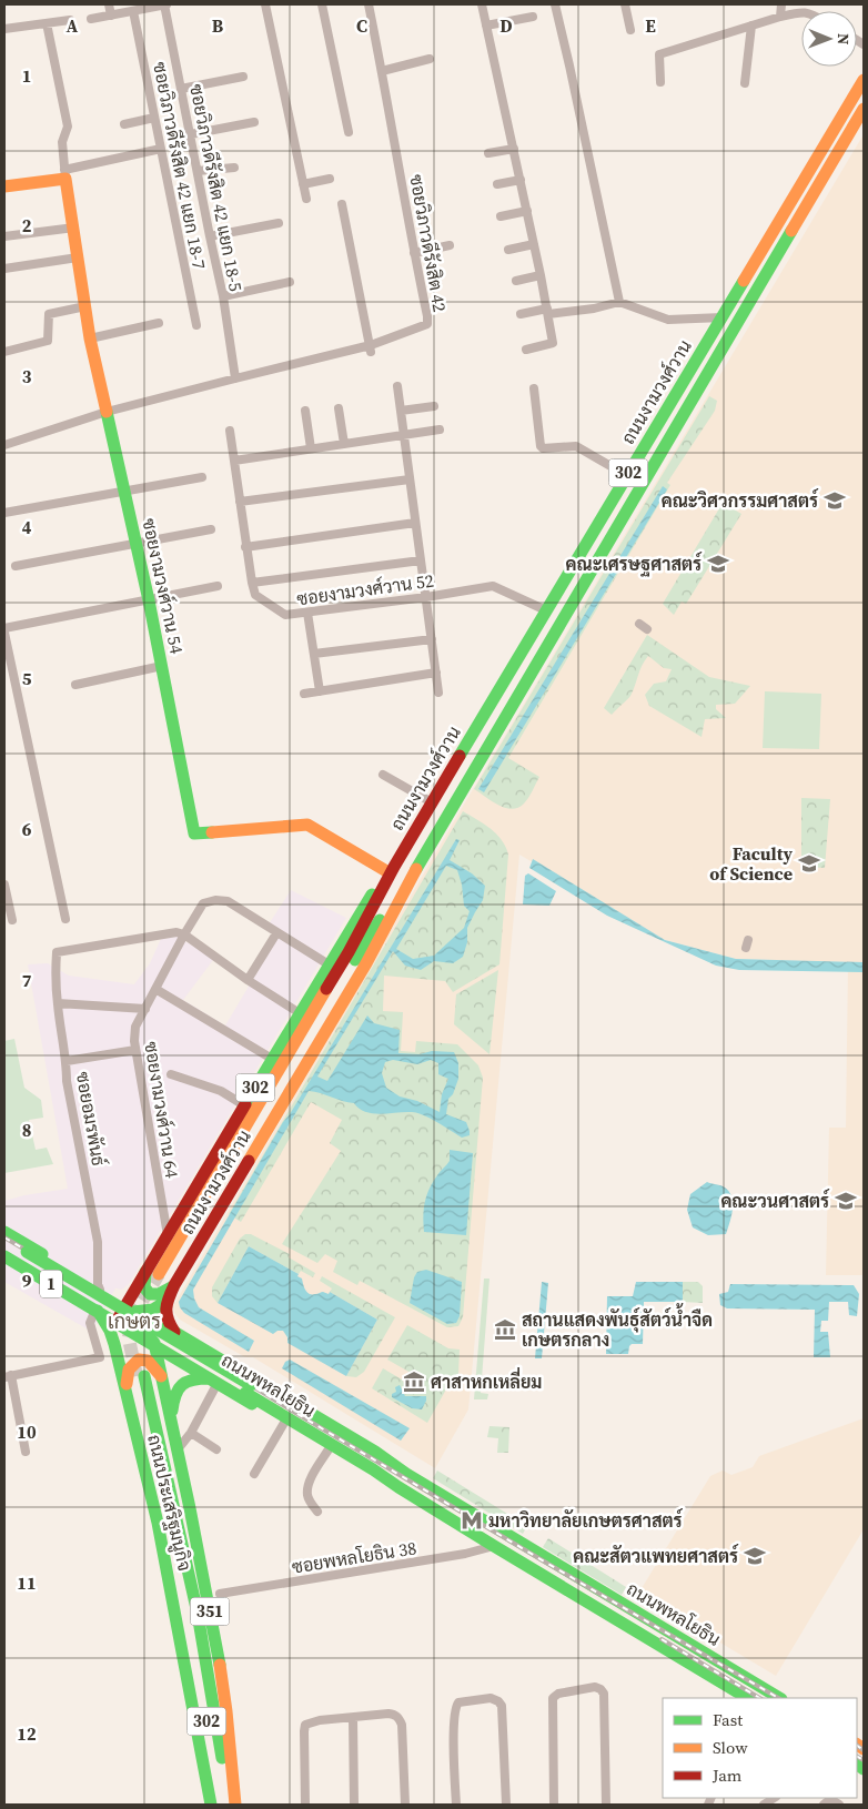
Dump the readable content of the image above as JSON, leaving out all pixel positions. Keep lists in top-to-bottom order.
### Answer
{
  "streets": {
    "main road": [
      "ถนนงามวงศ์วาน",
      "302",
      "ซอยงามวงศ์วาน 54",
      "1",
      "ถนนพหลโยธิน",
      "ถนนประเสริฐมนูกิจ",
      "351"
    ],
    "street": [
      "ซอยวิภาวดีรังสิต 42 แยก 18-7",
      "ซอยวิภาวดีรังสิต 42 แยก 18-5",
      "ซอยวิภาวดีรังสิต 42",
      "ซอยงามวงศ์วาน 52",
      "ซอยงามวงศ์วาน 64",
      "ซอยอมรพันธ์",
      "ซอยพหลโยธิน 38"
    ]
  },
  "crossings": [
    ["ซอยวิภาวดีรังสิต 42 แยก 18-5", "ซอยวิภาวดีรังสิต 42"],
    ["ซอยวิภาวดีรังสิต 42", "ซอยงามวงศ์วาน 54"],
    ["ถนนงามวงศ์วาน", "ซอยงามวงศ์วาน 54"],
    ["ถนนงามวงศ์วาน", "ซอยงามวงศ์วาน 52"],
    ["ถนนงามวงศ์วาน", "ซอยงามวงศ์วาน 64"],
    ["ถนนงามวงศ์วาน", "ถนนพหลโยธิน"],
    ["ซอยงามวงศ์วาน 64", "ซอยอมรพันธ์"],
    ["ซอยอมรพันธ์", "ถนนพหลโยธิน"],
    ["1", "ถนนประเสริฐมนูกิจ"],
    ["ถนนพหลโยธิน", "ถนนประเสริฐมนูกิจ"],
    ["ถนนพหลโยธิน", "ซอยพหลโยธิน 38"]
  ],
  "districts": ["เกษตร"],
  "places": {
    "school or university": [
      "คณะวิศวกรรมศาสตร์",
      "คณะเศรษฐศาสตร์",
      "Faculty of Science",
      "คณะวนศาสตร์",
      "คณะสัตวแพทยศาสตร์"
    ],
    "museum": ["สถานแสดงพันธุ์สัตว์น้ำจืด เกษตรกลาง", "ศาสาหกเหลี่ยม"],
    "metro station": ["มหาวิทยาลัยเกษตรศาสตร์"]
  },
  "legend": ["Fast", "Slow", "Jam"],
  "north": "right",
  "grid": {
    "columns": [
      "A",
      "B",
      "C",
      "D",
      "E"
    ],
    "rows": [
      "1",
      "2",
      "3",
      "4",
      "5",
      "6",
      "7",
      "8",
      "9",
      "10",
      "11",
      "12"
    ]
  }
}
